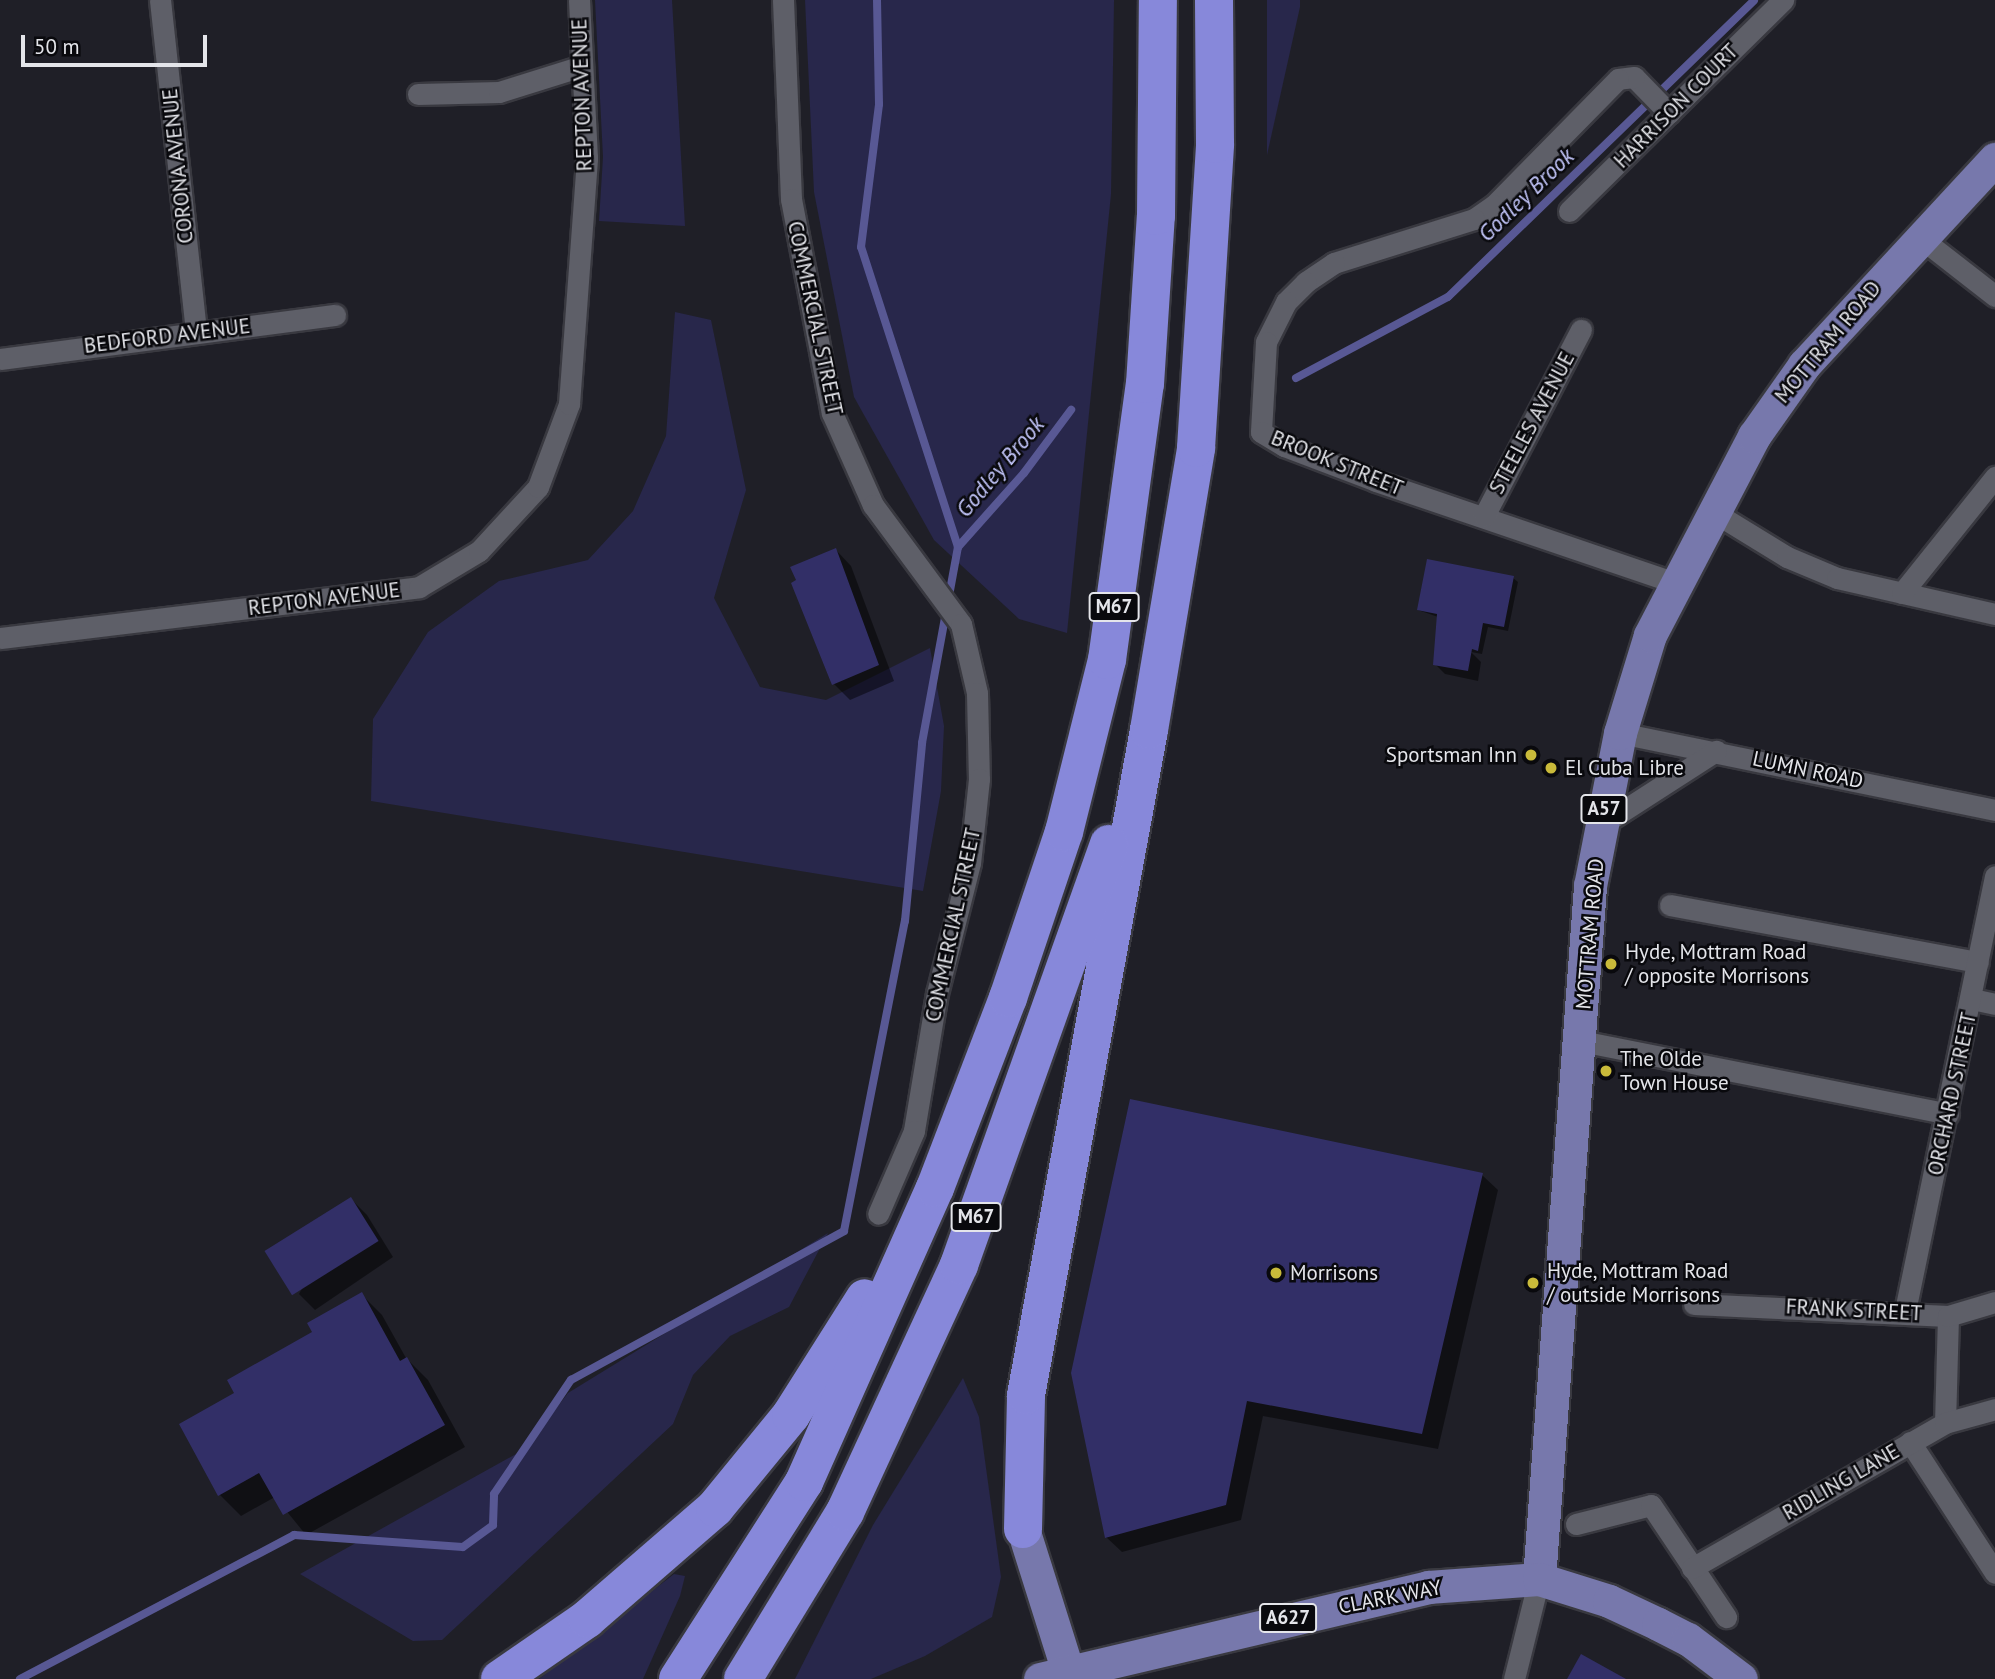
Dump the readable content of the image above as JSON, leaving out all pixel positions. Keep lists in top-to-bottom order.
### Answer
{
  "streets": {
    "highway": ["M67"],
    "main road": [
      "MOTTRAM ROAD",
      "A57",
      "CLARK WAY",
      "A627"
    ],
    "street": [
      "REPTON AVENUE",
      "HARRISON COURT",
      "CORONA AVENUE",
      "COMMERCIAL STREET",
      "BEDFORD AVENUE",
      "STEELES AVENUE",
      "BROOK STREET",
      "LUMN ROAD",
      "ORCHARD STREET",
      "FRANK STREET",
      "RIDLING LANE"
    ]
  },
  "crossings": [
    ["HARRISON COURT", "BROOK STREET"],
    ["CORONA AVENUE", "BEDFORD AVENUE"],
    ["MOTTRAM ROAD", "BROOK STREET"],
    ["MOTTRAM ROAD", "LUMN ROAD"],
    ["MOTTRAM ROAD", "CLARK WAY"],
    ["MOTTRAM ROAD", "A627"],
    ["STEELES AVENUE", "BROOK STREET"],
    ["M67", "A627"],
    ["ORCHARD STREET", "FRANK STREET"],
    ["FRANK STREET", "RIDLING LANE"],
    ["CLARK WAY", "A627"]
  ],
  "water": ["Godley Brook"],
  "places": [
    "Sportsman Inn",
    "El Cuba Libre",
    "Hyde, Mottram Road / opposite Morrisons",
    "The Olde Town House",
    "Morrisons",
    "Hyde, Mottram Road / outside Morrisons"
  ],
  "scale_bar": "50 m"
}
